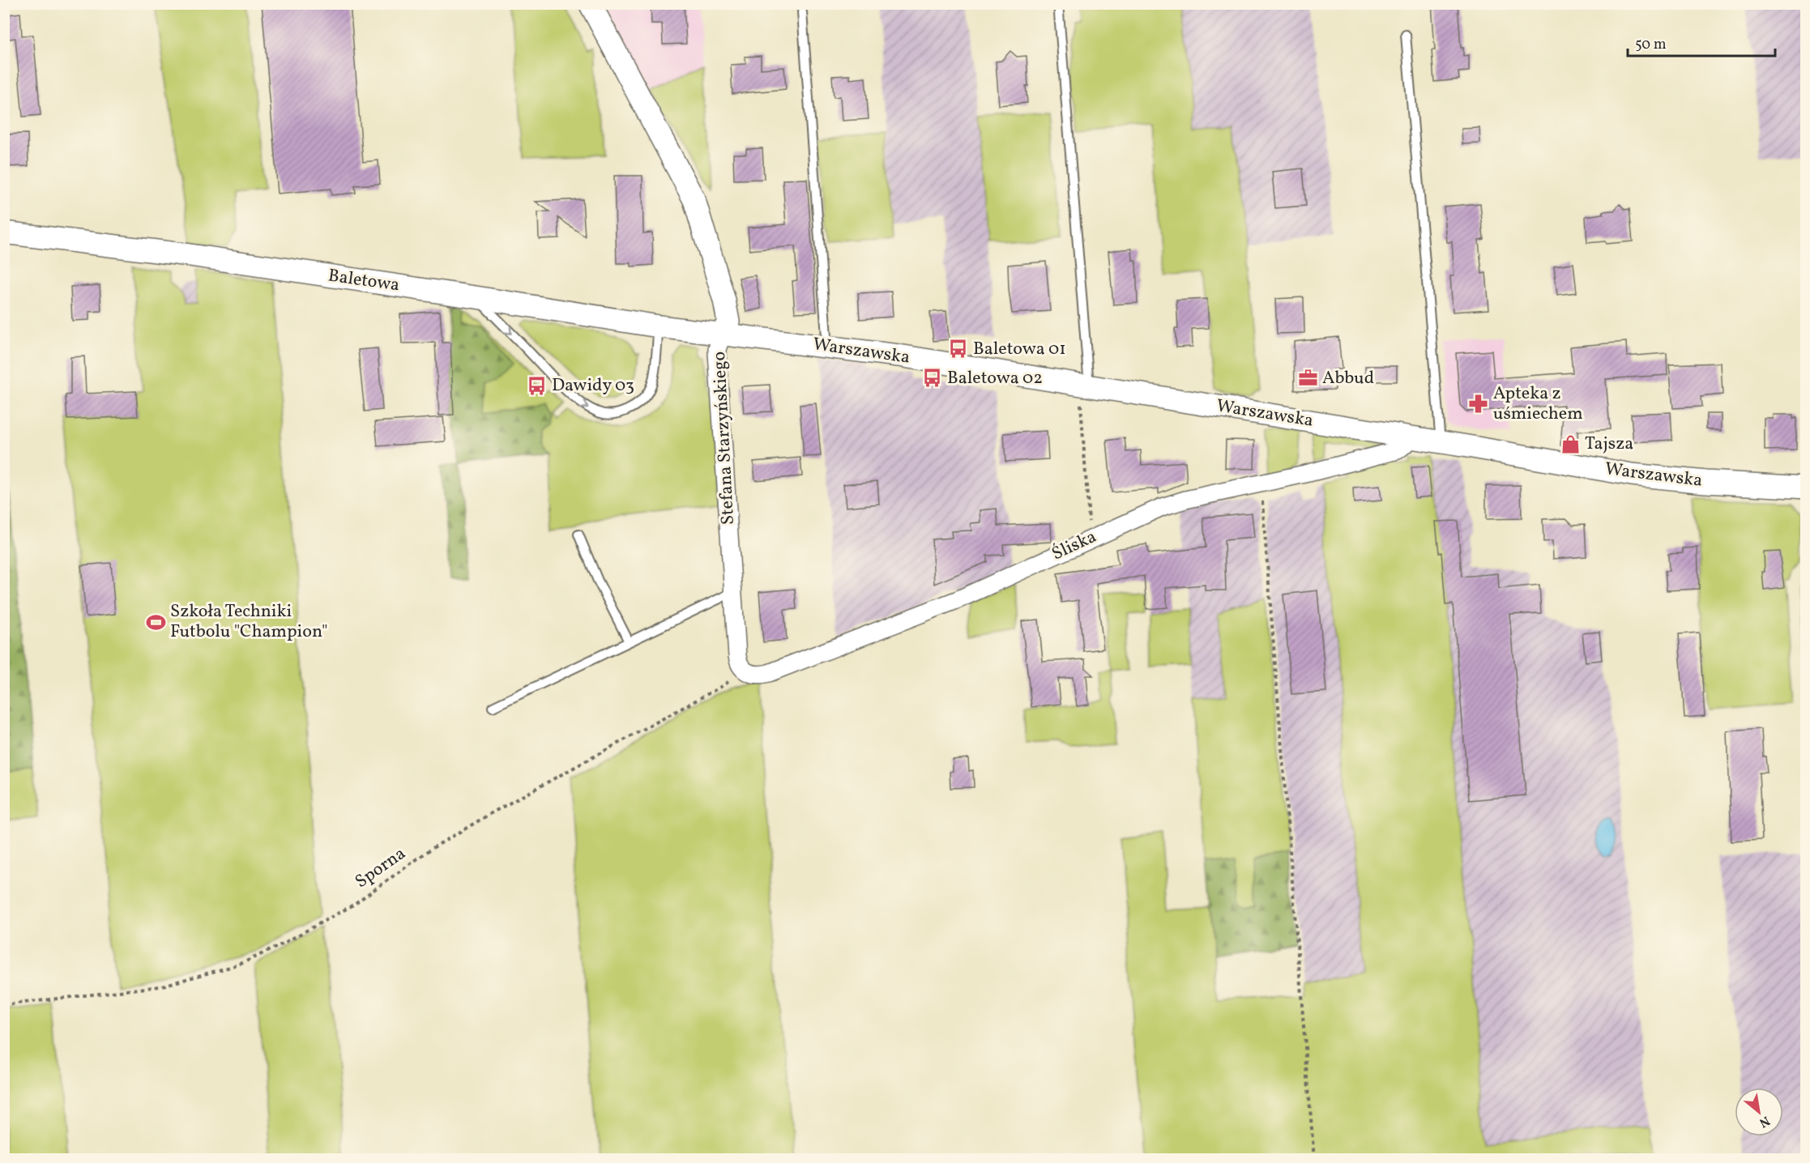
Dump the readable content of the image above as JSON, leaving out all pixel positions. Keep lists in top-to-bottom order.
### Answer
{
  "streets": {
    "street": [
      "Baletowa",
      "Warszawska",
      "Stefana Starzyńskiego",
      "Śliska"
    ],
    "path": ["Sporna"]
  },
  "crossings": [
    ["Baletowa", "Warszawska"],
    ["Baletowa", "Stefana Starzyńskiego"],
    ["Warszawska", "Stefana Starzyńskiego"],
    ["Warszawska", "Śliska"],
    ["Stefana Starzyńskiego", "Śliska"],
    ["Stefana Starzyńskiego", "Sporna"],
    ["Śliska", "Sporna"]
  ],
  "places": {
    "bus stop": ["Baletowa 01", "Baletowa 02", "Dawidy 03"],
    "office": ["Abbud"],
    "pharmacy": ["Apteka z uśmiechem"],
    "shop": ["Tajsza"],
    "sports": ["Szkoła Techniki Futbolu \"Champion\""]
  },
  "scale_bar": "50 m",
  "north": "bottom right"
}
